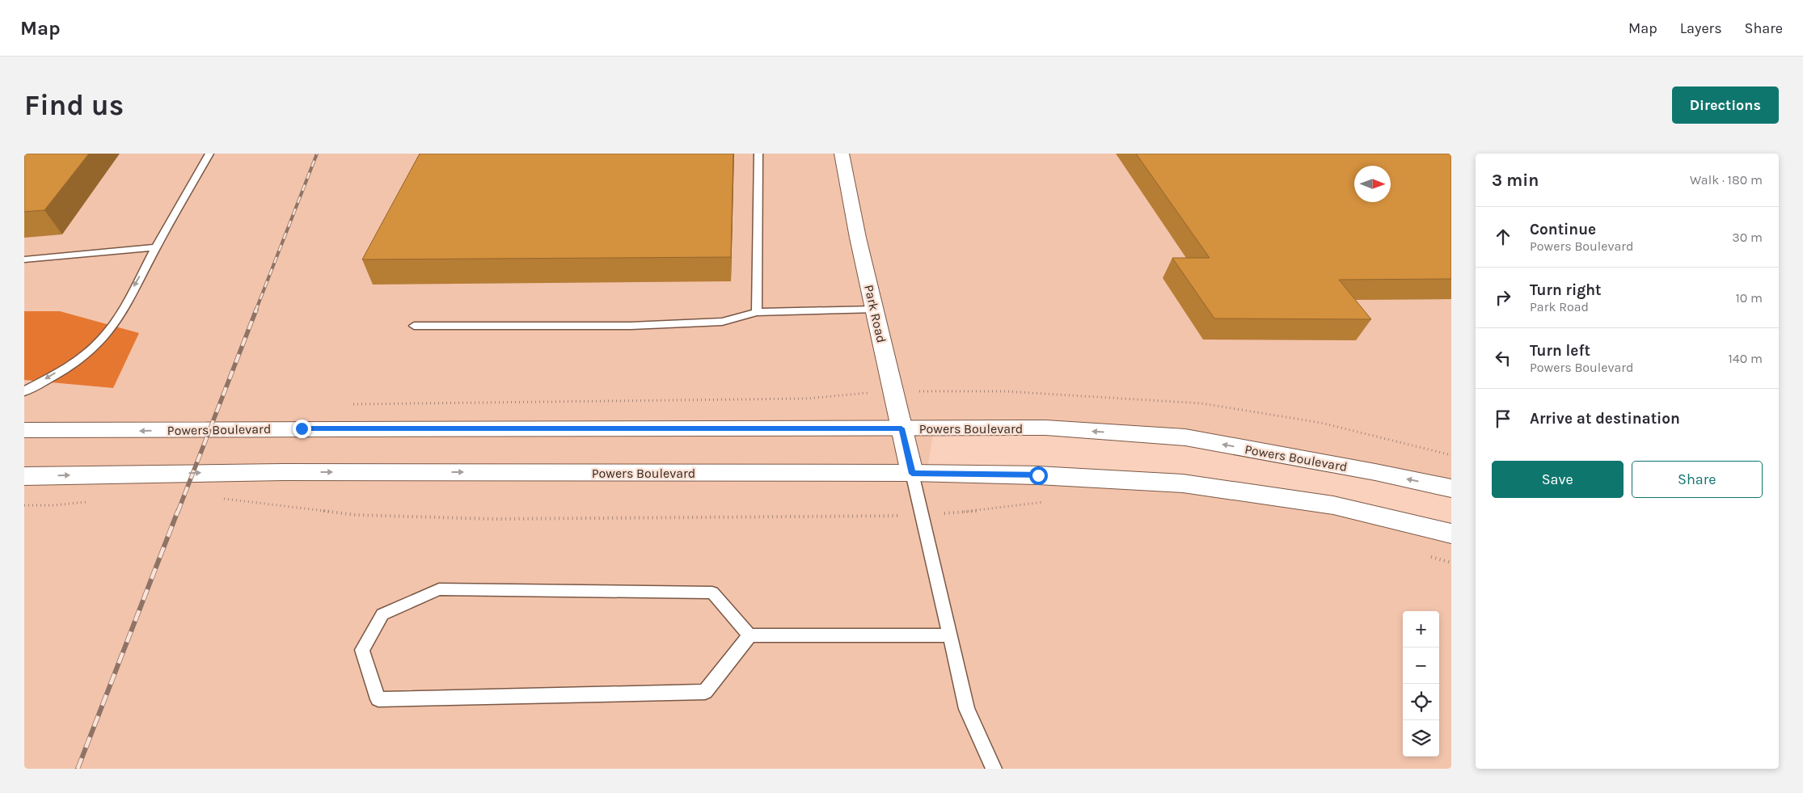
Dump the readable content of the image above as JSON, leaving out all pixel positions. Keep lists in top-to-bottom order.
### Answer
{
  "streets": {
    "main road": ["Park Road", "Powers Boulevard"]
  },
  "crossings": [
    ["Park Road", "Powers Boulevard"]
  ],
  "north": "right",
  "page": {
    "header": "Map",
    "nav": ["Map", "Layers", "Share"],
    "buttons": [
      "Directions",
      ["Save", "Share"]
    ],
    "title": "Find us",
    "heading": ["3 min", "Walk · 180 m"],
    "list": [
      ["Continue", "Powers Boulevard", "30 m"],
      ["Turn right", "Park Road", "10 m"],
      ["Turn left", "Powers Boulevard", "140 m"],
      "Arrive at destination"
    ],
    "map_buttons": ["+", "−"]
  }
}
